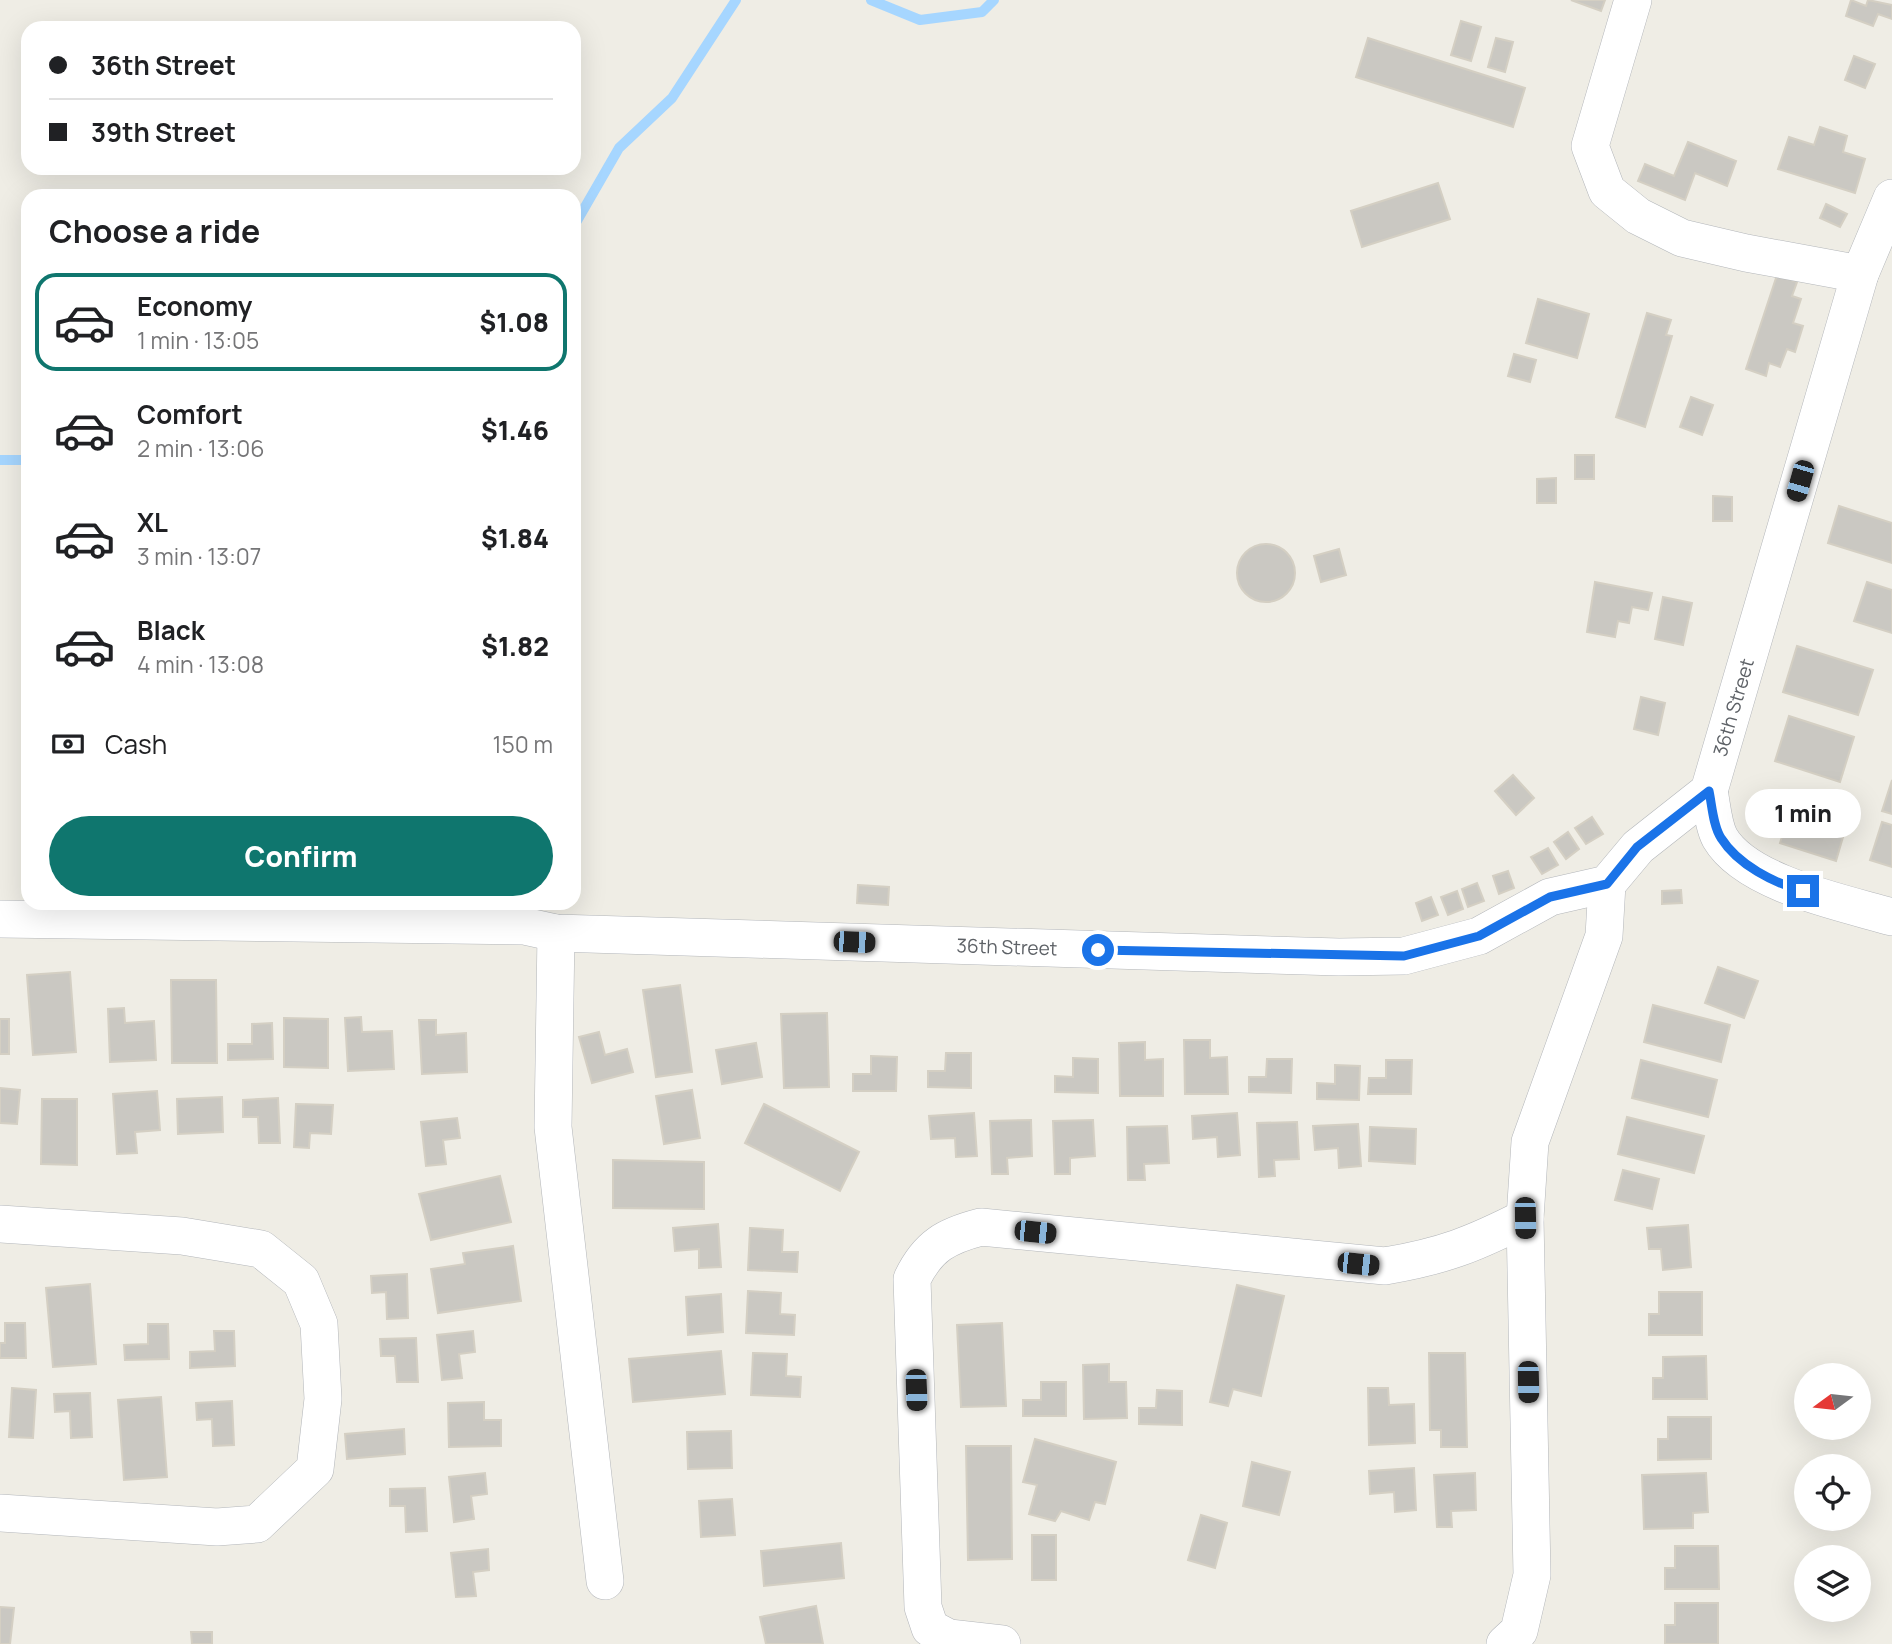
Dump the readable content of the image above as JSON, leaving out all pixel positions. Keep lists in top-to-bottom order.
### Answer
{
  "streets": {
    "street": ["36th Street"]
  },
  "north": "left",
  "page": {
    "banner": ["36th Street", "39th Street"],
    "heading": "Choose a ride",
    "list": [
      {
        "name": "Economy",
        "note": "1 min · 13:05",
        "value": "$1.08"
      },
      {
        "name": "Comfort",
        "note": "2 min · 13:06",
        "value": "$1.46"
      },
      {
        "name": "XL",
        "note": "3 min · 13:07",
        "value": "$1.84"
      },
      {
        "name": "Black",
        "note": "4 min · 13:08",
        "value": "$1.82"
      }
    ],
    "pay": ["Cash", "150 m"],
    "bubble": "1 min",
    "buttons": "Confirm"
  }
}
